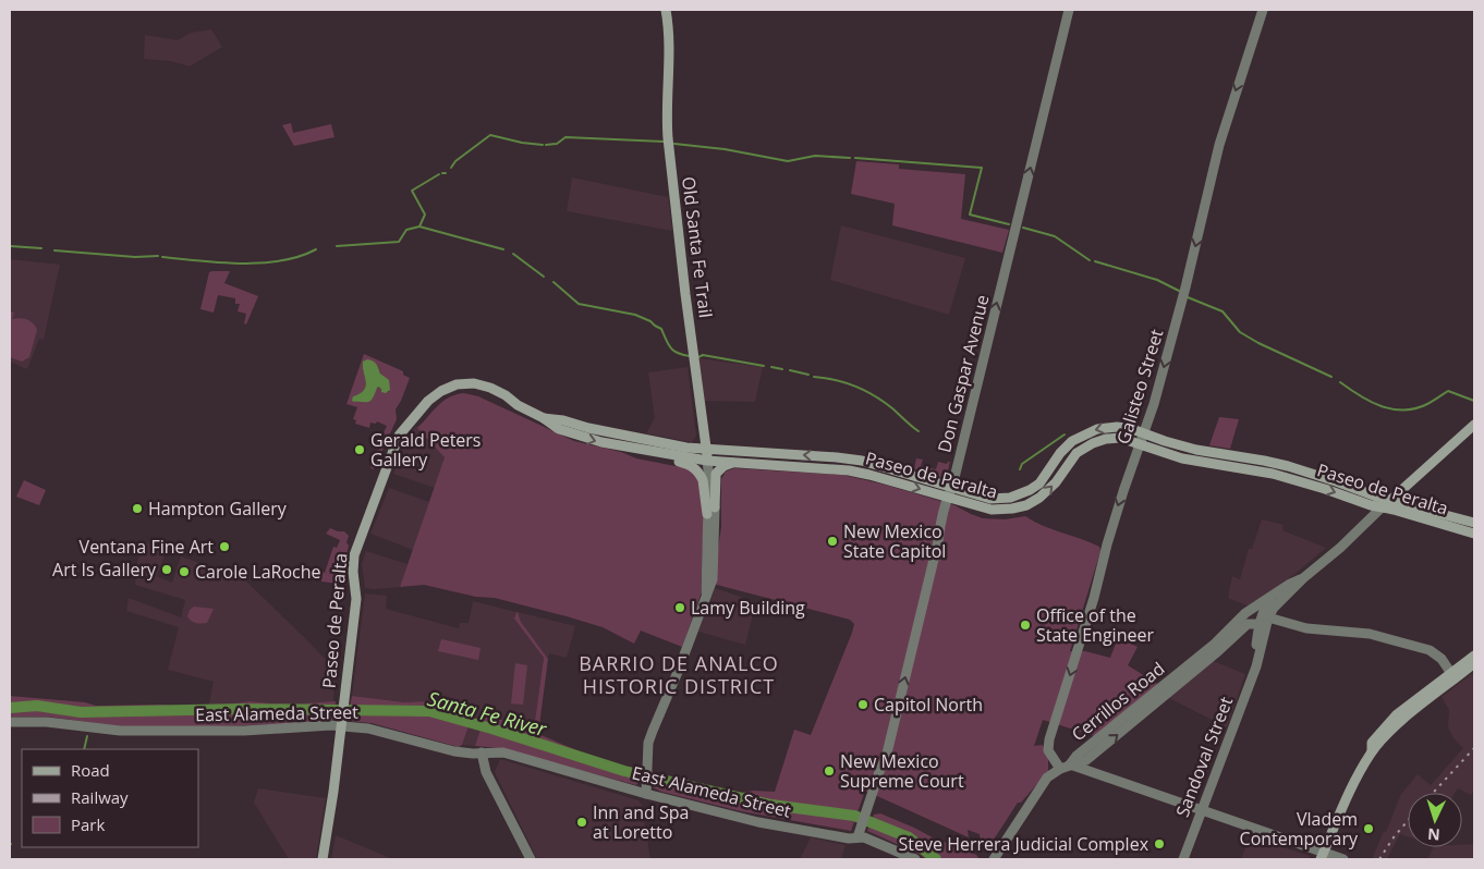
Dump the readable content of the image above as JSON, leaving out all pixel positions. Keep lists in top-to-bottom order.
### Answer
{
  "streets": {
    "main road": ["Old Santa Fe Trail", "Paseo de Peralta", "Cerrillos Road"],
    "street": [
      "Don Gaspar Avenue",
      "Galisteo Street",
      "East Alameda Street",
      "Sandoval Street"
    ]
  },
  "crossings": [
    ["Old Santa Fe Trail", "Paseo de Peralta"],
    ["Old Santa Fe Trail", "East Alameda Street"],
    ["Don Gaspar Avenue", "Paseo de Peralta"],
    ["Don Gaspar Avenue", "East Alameda Street"],
    ["Galisteo Street", "Paseo de Peralta"],
    ["Galisteo Street", "Cerrillos Road"],
    ["Paseo de Peralta", "Cerrillos Road"],
    ["Paseo de Peralta", "East Alameda Street"],
    ["Cerrillos Road", "Sandoval Street"]
  ],
  "one_way": ["Don Gaspar Avenue", "Galisteo Street"],
  "districts": ["BARRIO DE ANALCO HISTORIC DISTRICT"],
  "water": ["Santa Fe River"],
  "places": [
    "Gerald Peters Gallery",
    "Hampton Gallery",
    "New Mexico State Capitol",
    "Ventana Fine Art",
    "Art Is Gallery",
    "Carole LaRoche",
    "Lamy Building",
    "Office of the State Engineer",
    "Capitol North",
    "New Mexico Supreme Court",
    "Inn and Spa at Loretto",
    "Vladem Contemporary",
    "Steve Herrera Judicial Complex"
  ],
  "legend": ["Road", "Railway", "Park"],
  "north": "bottom"
}
